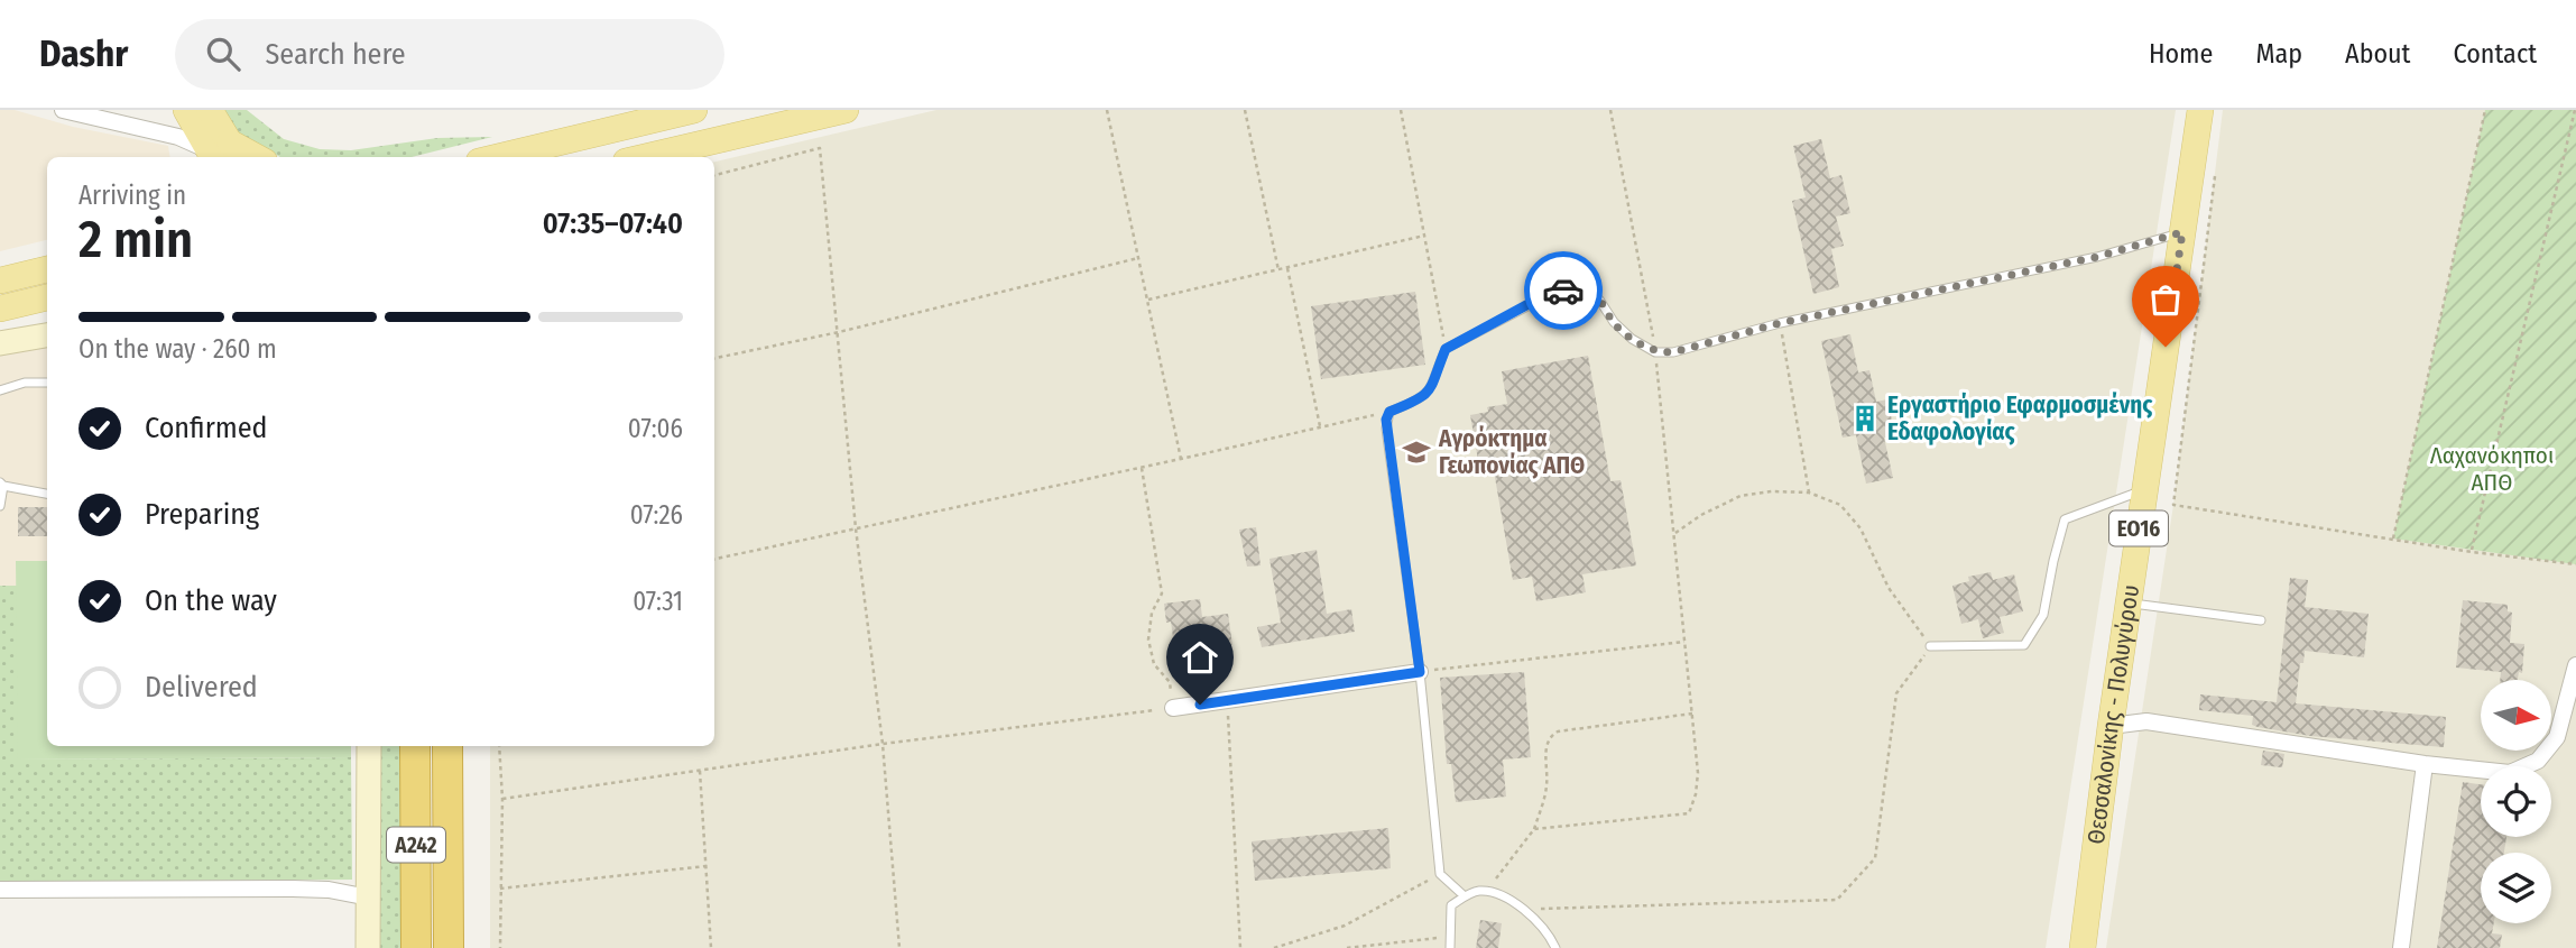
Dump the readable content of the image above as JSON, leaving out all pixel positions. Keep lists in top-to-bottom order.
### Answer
{
  "streets": {
    "highway": ["Α242"],
    "main road": ["ΕΟ16", "Θεσσαλονίκης - Πολυγύρου"]
  },
  "parks": ["Λαχανόκηποι ΑΠΘ"],
  "places": {
    "building": ["Εργαστήριο Εφαρμοσμένης Εδαφολογίας"],
    "school or university": ["Αγρόκτημα Γεωπονίας ΑΠΘ"]
  },
  "north": "right",
  "page": {
    "header": "Dashr",
    "search": "Search here",
    "nav": [
      "Home",
      "Map",
      "About",
      "Contact"
    ],
    "heading": ["2 min", "Arriving in", "07:35–07:40"],
    "bar": "On the way · 260 m",
    "list": [
      ["Confirmed", "07:06"],
      ["Preparing", "07:26"],
      ["On the way", "07:31"],
      "Delivered"
    ]
  }
}
